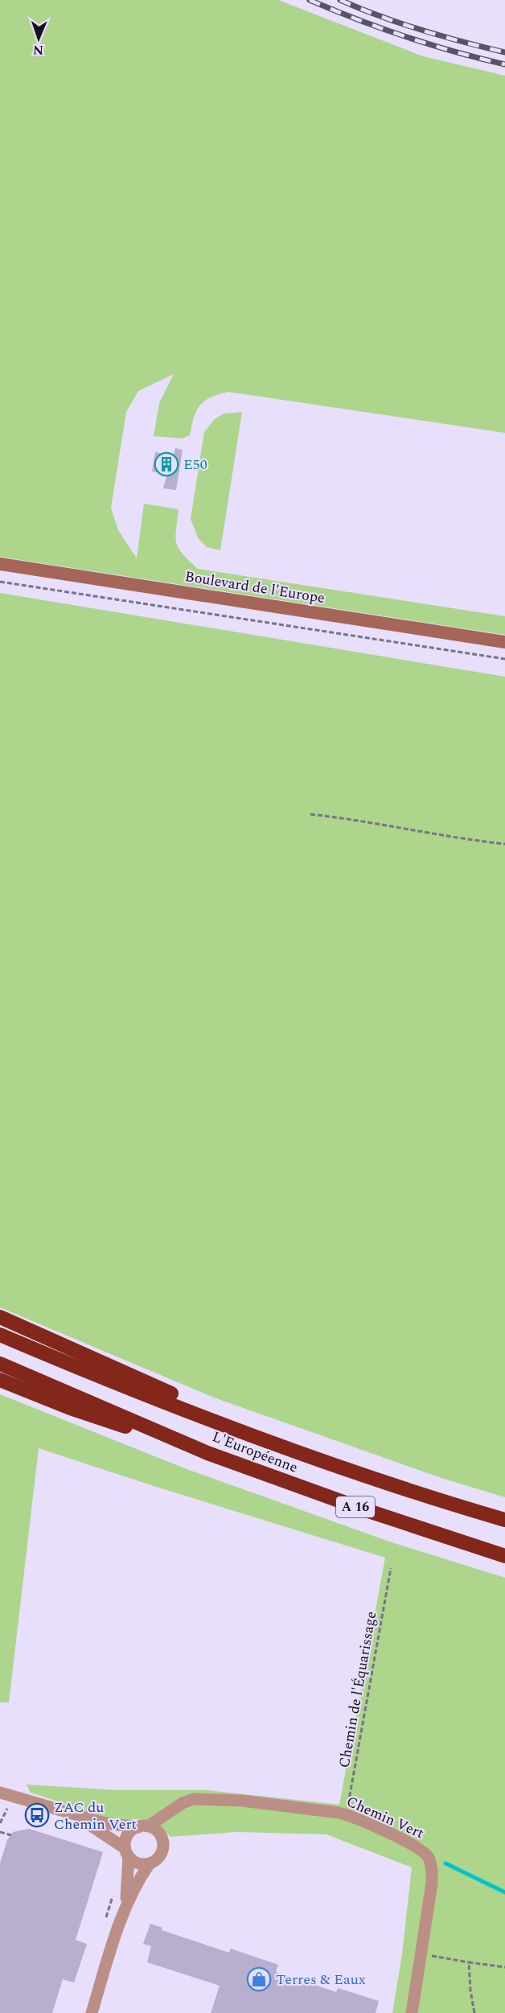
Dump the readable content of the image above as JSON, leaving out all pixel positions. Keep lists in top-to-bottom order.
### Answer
{
  "streets": {
    "highway": ["L'Européenne", "A 16"],
    "main road": ["Boulevard de l'Europe"],
    "street": ["Chemin Vert"],
    "path": ["Chemin de l'Équarissage"]
  },
  "crossings": [
    ["Chemin de l'Équarissage", "Chemin Vert"]
  ],
  "places": {
    "building": ["E50"],
    "bus stop": ["ZAC du Chemin Vert"],
    "shop": ["Terres & Eaux"]
  },
  "north": "bottom"
}
